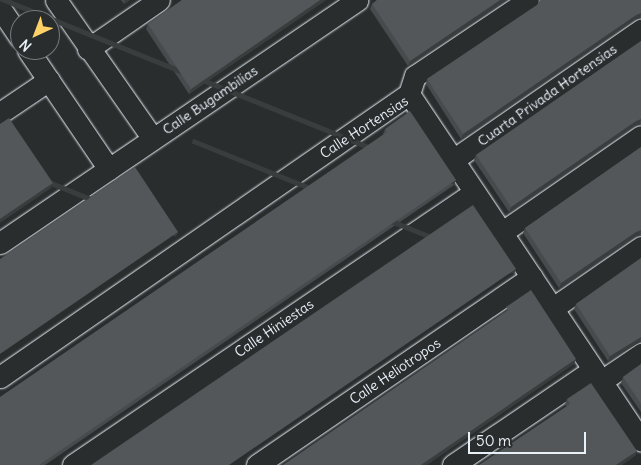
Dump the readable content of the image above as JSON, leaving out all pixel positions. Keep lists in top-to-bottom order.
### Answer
{
  "streets": {
    "street": [
      "Cuarta Privada Hortensias",
      "Calle Bugambilias",
      "Calle Hortensias",
      "Calle Hiniestas",
      "Calle Heliotropos"
    ]
  },
  "crossings": [
    ["Cuarta Privada Hortensias", "Calle Hortensias"],
    ["Calle Hortensias", "Calle Hiniestas"],
    ["Calle Hortensias", "Calle Heliotropos"]
  ],
  "scale_bar": "50 m",
  "north": "bottom left"
}
